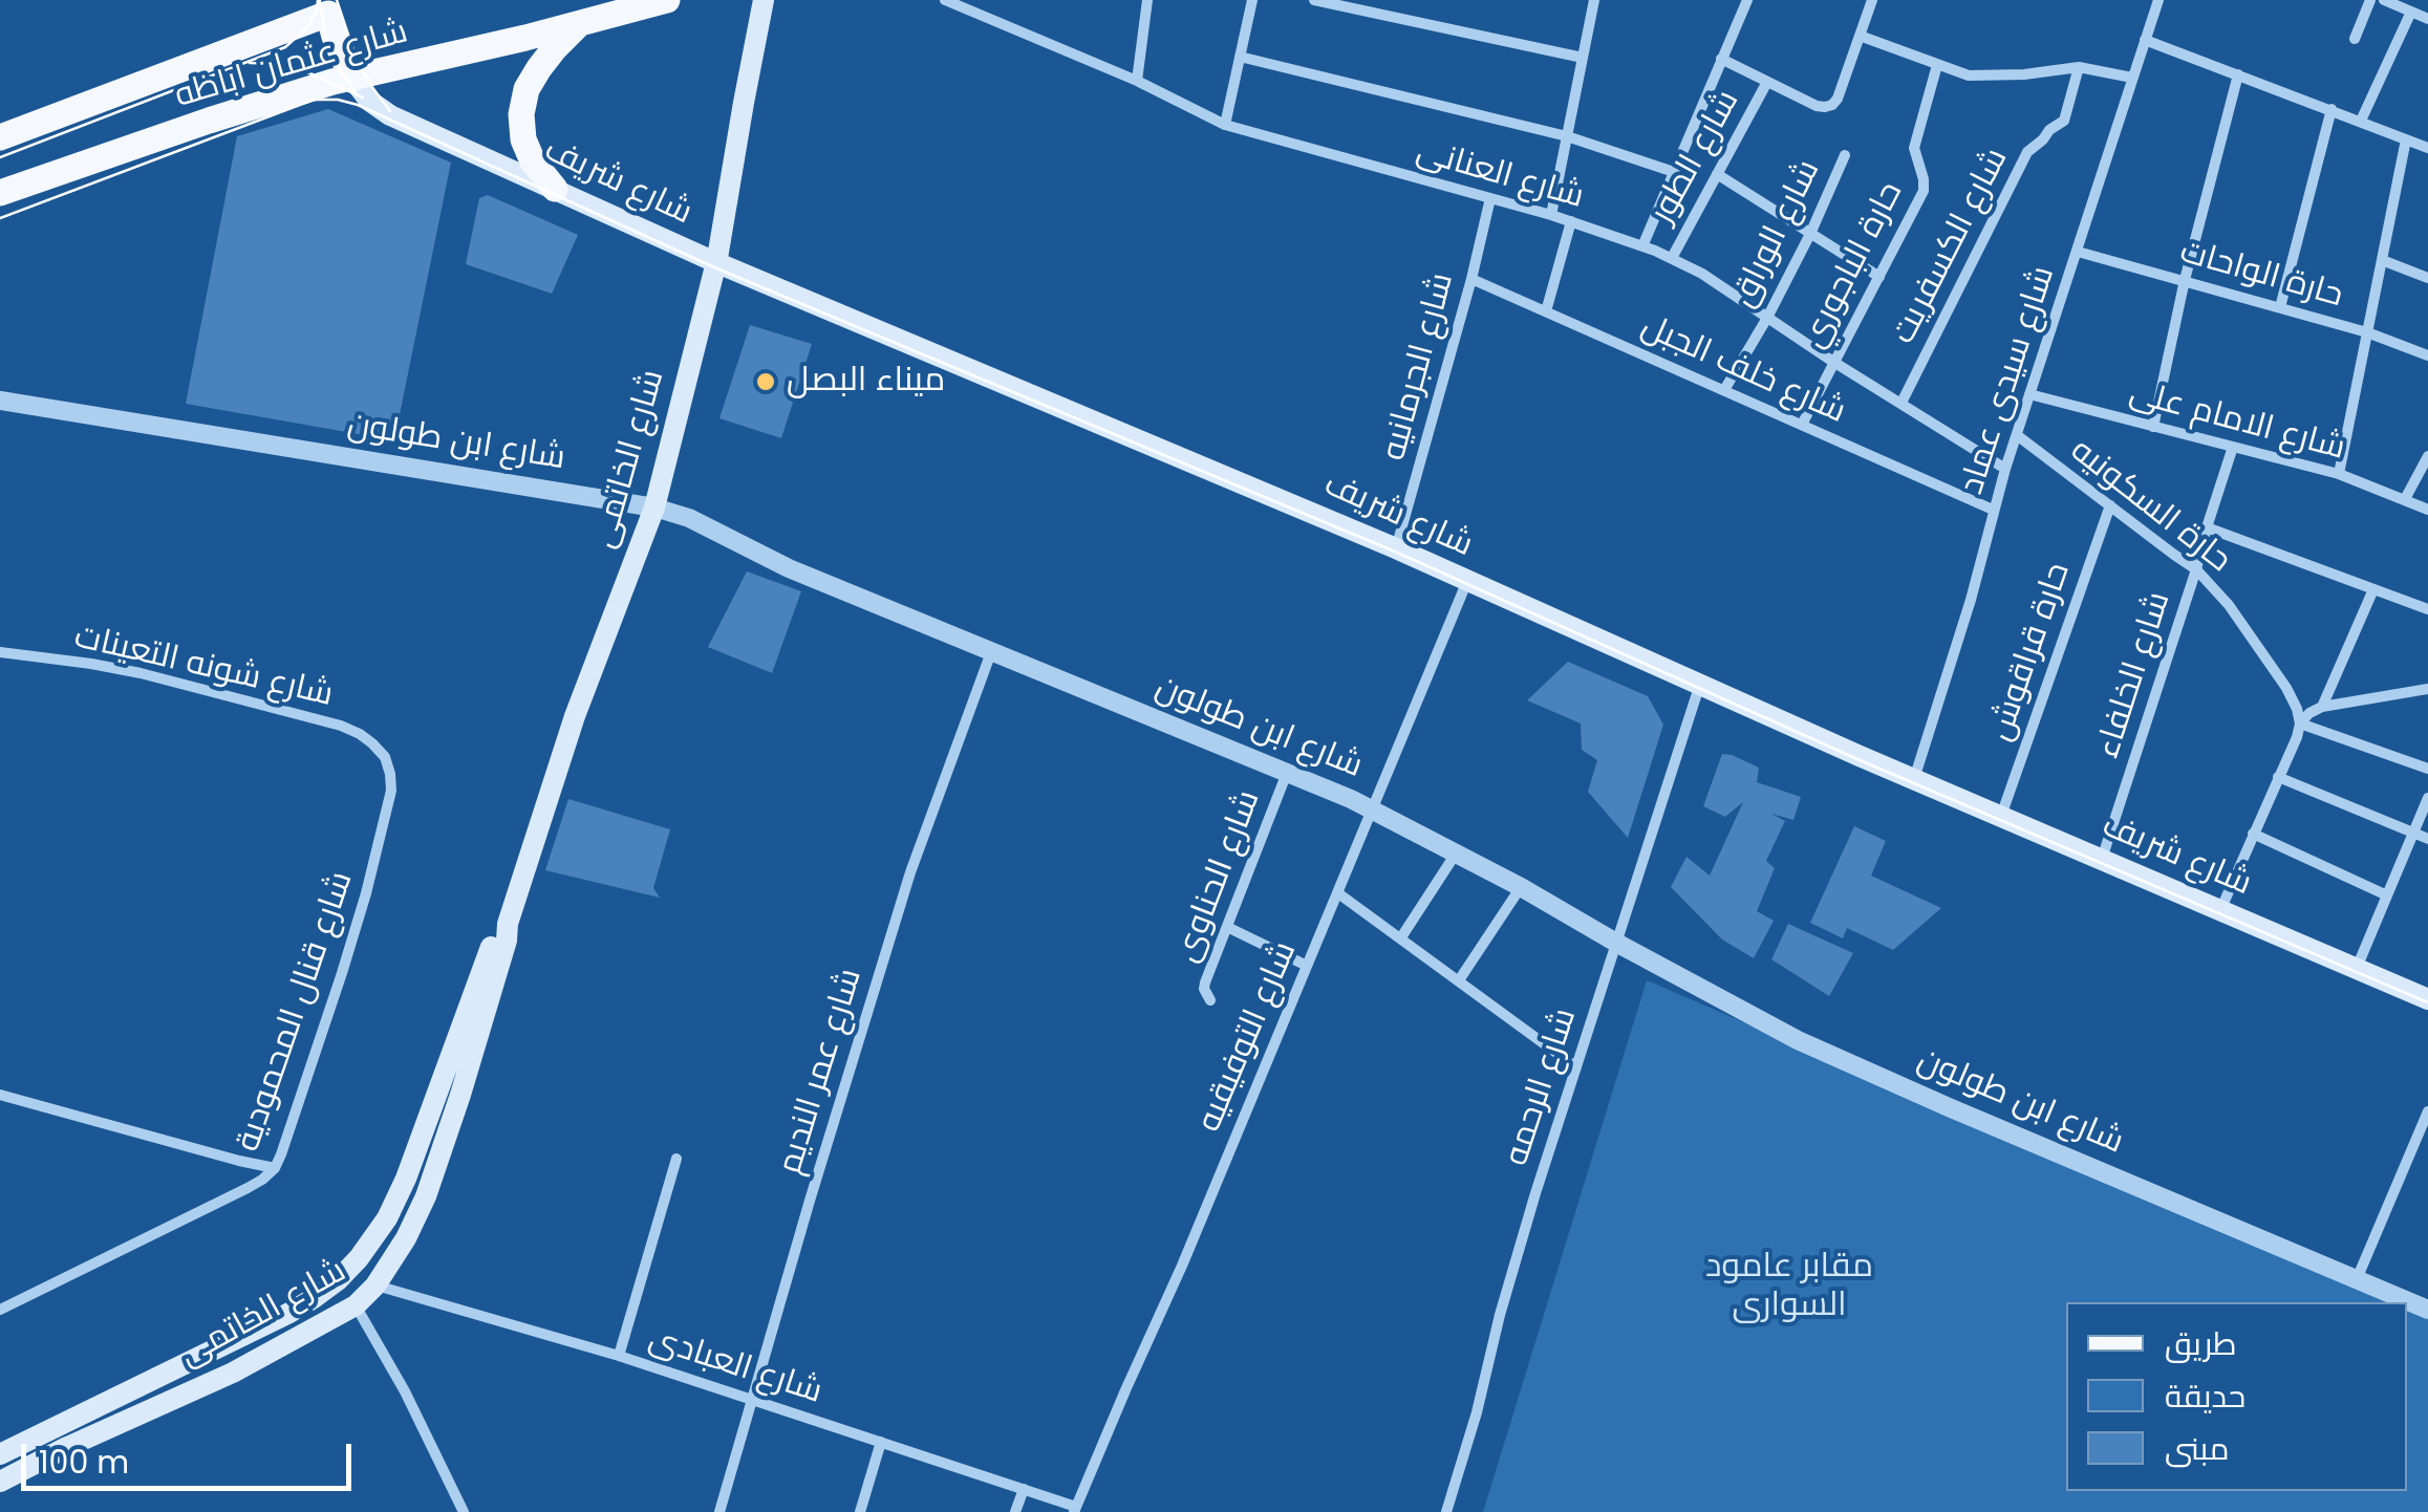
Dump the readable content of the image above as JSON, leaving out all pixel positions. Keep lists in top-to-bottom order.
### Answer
{
  "streets": {
    "main road": ["شارع عثمان اباظه", "شارع شريف", "شارع الخاتمى"],
    "street": [
      "شارع الطور",
      "شارع العنانى",
      "شارع الوراق",
      "شارع الكسفريت",
      "حارة الباجوري",
      "حارة الواحات",
      "شارع الجرمانيه",
      "شارع خلف الجبل",
      "شارع سيدى عماد",
      "شارع الامام على",
      "شارع ابن طولون",
      "حارة السكونيه",
      "حارة قراقوش",
      "شارع شونه التعينات",
      "شارع الخلفاء",
      "شارع الحناوى",
      "شارع قنال المحمودية",
      "شارع التوفيقيه",
      "شارع عمر النديم",
      "شارع الرحمه",
      "شارع العبادى"
    ]
  },
  "crossings": [
    ["شارع عثمان اباظه", "شارع شريف"],
    ["شارع الطور", "شارع العنانى"],
    ["شارع العنانى", "شارع الوراق"],
    ["شارع العنانى", "شارع الكسفريت"],
    ["شارع العنانى", "حارة الباجوري"],
    ["شارع العنانى", "شارع الجرمانيه"],
    ["شارع العنانى", "شارع سيدى عماد"],
    ["شارع شريف", "شارع الجرمانيه"],
    ["شارع شريف", "شارع سيدى عماد"],
    ["شارع شريف", "شارع الخاتمى"],
    ["شارع شريف", "حارة قراقوش"],
    ["شارع شريف", "شارع الخلفاء"],
    ["شارع شريف", "شارع التوفيقيه"],
    ["شارع شريف", "شارع الرحمه"],
    ["شارع الوراق", "شارع خلف الجبل"],
    ["حارة الباجوري", "شارع خلف الجبل"],
    ["حارة الواحات", "شارع سيدى عماد"],
    ["شارع الجرمانيه", "شارع خلف الجبل"],
    ["شارع خلف الجبل", "شارع سيدى عماد"],
    ["شارع سيدى عماد", "شارع الامام على"],
    ["شارع سيدى عماد", "حارة السكونيه"],
    ["شارع الامام على", "شارع الخلفاء"],
    ["شارع ابن طولون", "شارع الخاتمى"],
    ["شارع ابن طولون", "شارع الحناوى"],
    ["شارع ابن طولون", "شارع التوفيقيه"],
    ["شارع ابن طولون", "شارع عمر النديم"],
    ["شارع ابن طولون", "شارع الرحمه"],
    ["شارع الخاتمى", "شارع العبادى"],
    ["حارة السكونيه", "حارة قراقوش"],
    ["حارة السكونيه", "شارع الخلفاء"],
    ["شارع شونه التعينات", "شارع قنال المحمودية"],
    ["شارع التوفيقيه", "شارع العبادى"],
    ["شارع عمر النديم", "شارع العبادى"]
  ],
  "parks": ["مقابر عامود السوارى"],
  "places": ["ميناء البصل"],
  "legend": ["طريق", "حديقة", "مبنى"],
  "scale_bar": "100 m"
}
